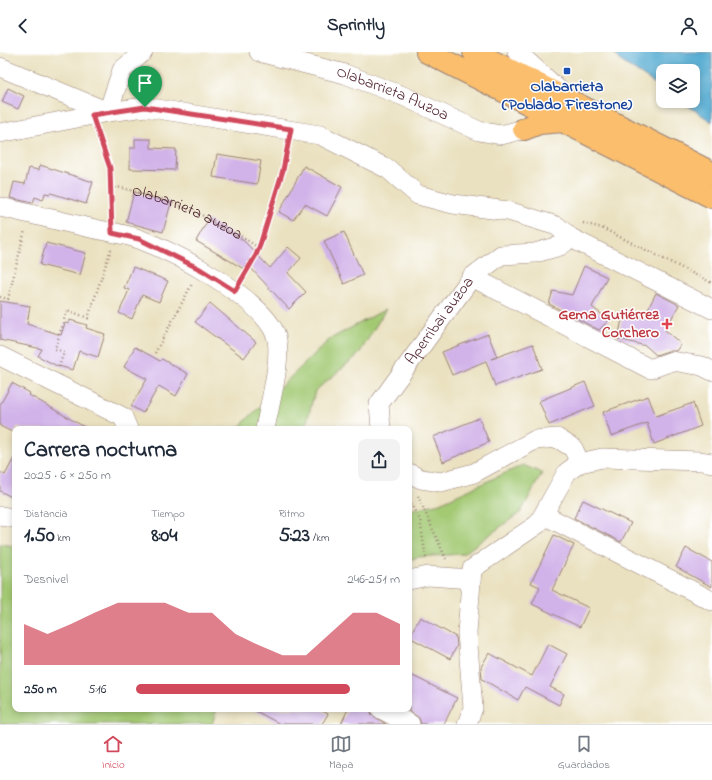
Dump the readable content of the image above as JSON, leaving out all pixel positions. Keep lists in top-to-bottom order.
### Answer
{
  "streets": {
    "street": ["Olabarrieta Auzoa", "Aperribai auzoa"],
    "path": ["Olabarrieta auzoa"]
  },
  "places": {
    "transit": ["Olabarrieta (Poblado Firestone)"],
    "health": ["Gema Gutiérrez Corchero"]
  },
  "page": {
    "header": "Sprintly",
    "heading": ["Carrera nocturna", "20:25 · 6 × 250 m"],
    "stats": [
      ["Distancia", "1.50 km"],
      ["Tiempo", "8:04"],
      ["Ritmo", "5:23 /km"]
    ],
    "chart": ["Desnivel", "246–251 m"],
    "list": [
      {
        "name": "250 m",
        "note": "5:16"
      }
    ],
    "tabs": ["Inicio", "Mapa", "Guardados"]
  }
}
